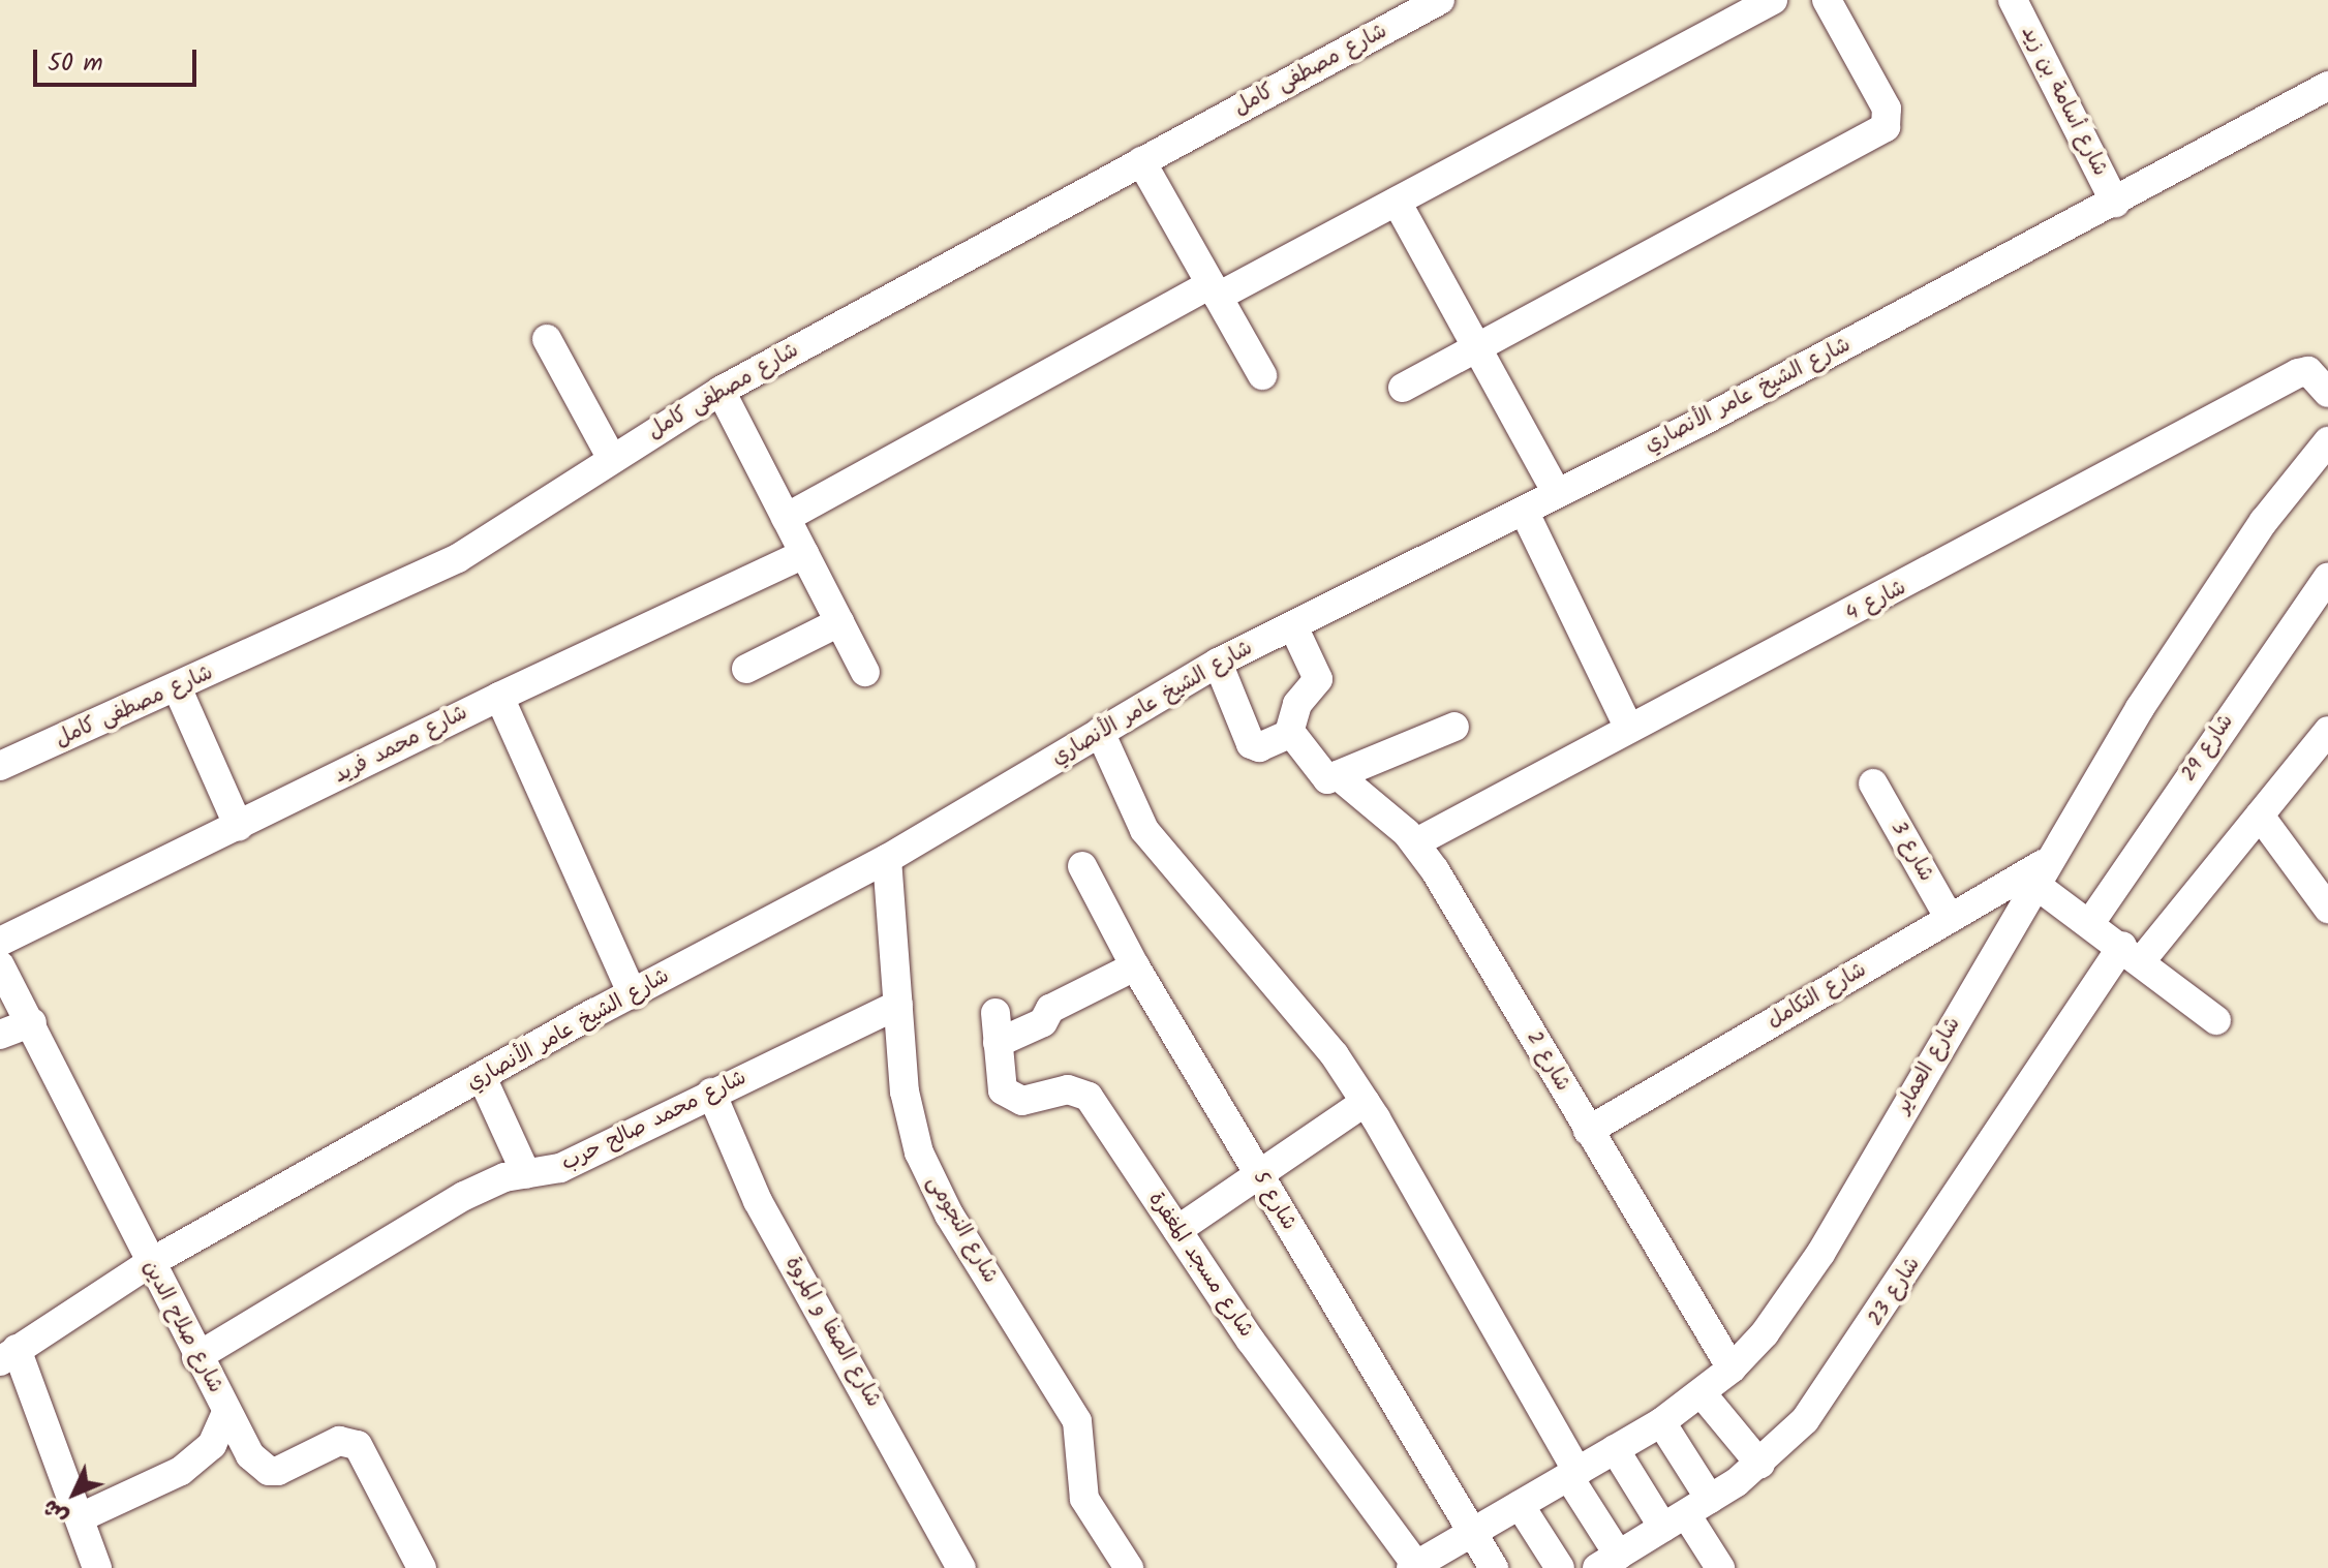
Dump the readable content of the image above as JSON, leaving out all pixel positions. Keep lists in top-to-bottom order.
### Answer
{
  "streets": {
    "street": [
      "شارع مصطفى كامل",
      "شارع أسامة بن زيد",
      "شارع الشيخ عامر الأنصاري",
      "شارع 4",
      "شارع محمد فريد",
      "شارع 29",
      "شارع 3",
      "شارع التكامل",
      "شارع 2",
      "شارع العماير",
      "شارع محمد صالح حرب",
      "شارع 5",
      "شارع النجومى",
      "شارع مسجد المغفرة",
      "شارع 23",
      "شارع صلاح الدين",
      "شارع الصفا و المروة"
    ]
  },
  "crossings": [
    ["شارع أسامة بن زيد", "شارع الشيخ عامر الأنصاري"],
    ["شارع الشيخ عامر الأنصاري", "شارع النجومى"],
    ["شارع الشيخ عامر الأنصاري", "شارع صلاح الدين"],
    ["شارع 4", "شارع 2"],
    ["شارع 3", "شارع التكامل"],
    ["شارع التكامل", "شارع 2"],
    ["شارع التكامل", "شارع العماير"],
    ["شارع 2", "شارع العماير"],
    ["شارع العماير", "شارع 5"],
    ["شارع العماير", "شارع مسجد المغفرة"],
    ["شارع محمد صالح حرب", "شارع النجومى"],
    ["شارع محمد صالح حرب", "شارع صلاح الدين"],
    ["شارع محمد صالح حرب", "شارع الصفا و المروة"]
  ],
  "scale_bar": "50 m",
  "north": "bottom left"
}
